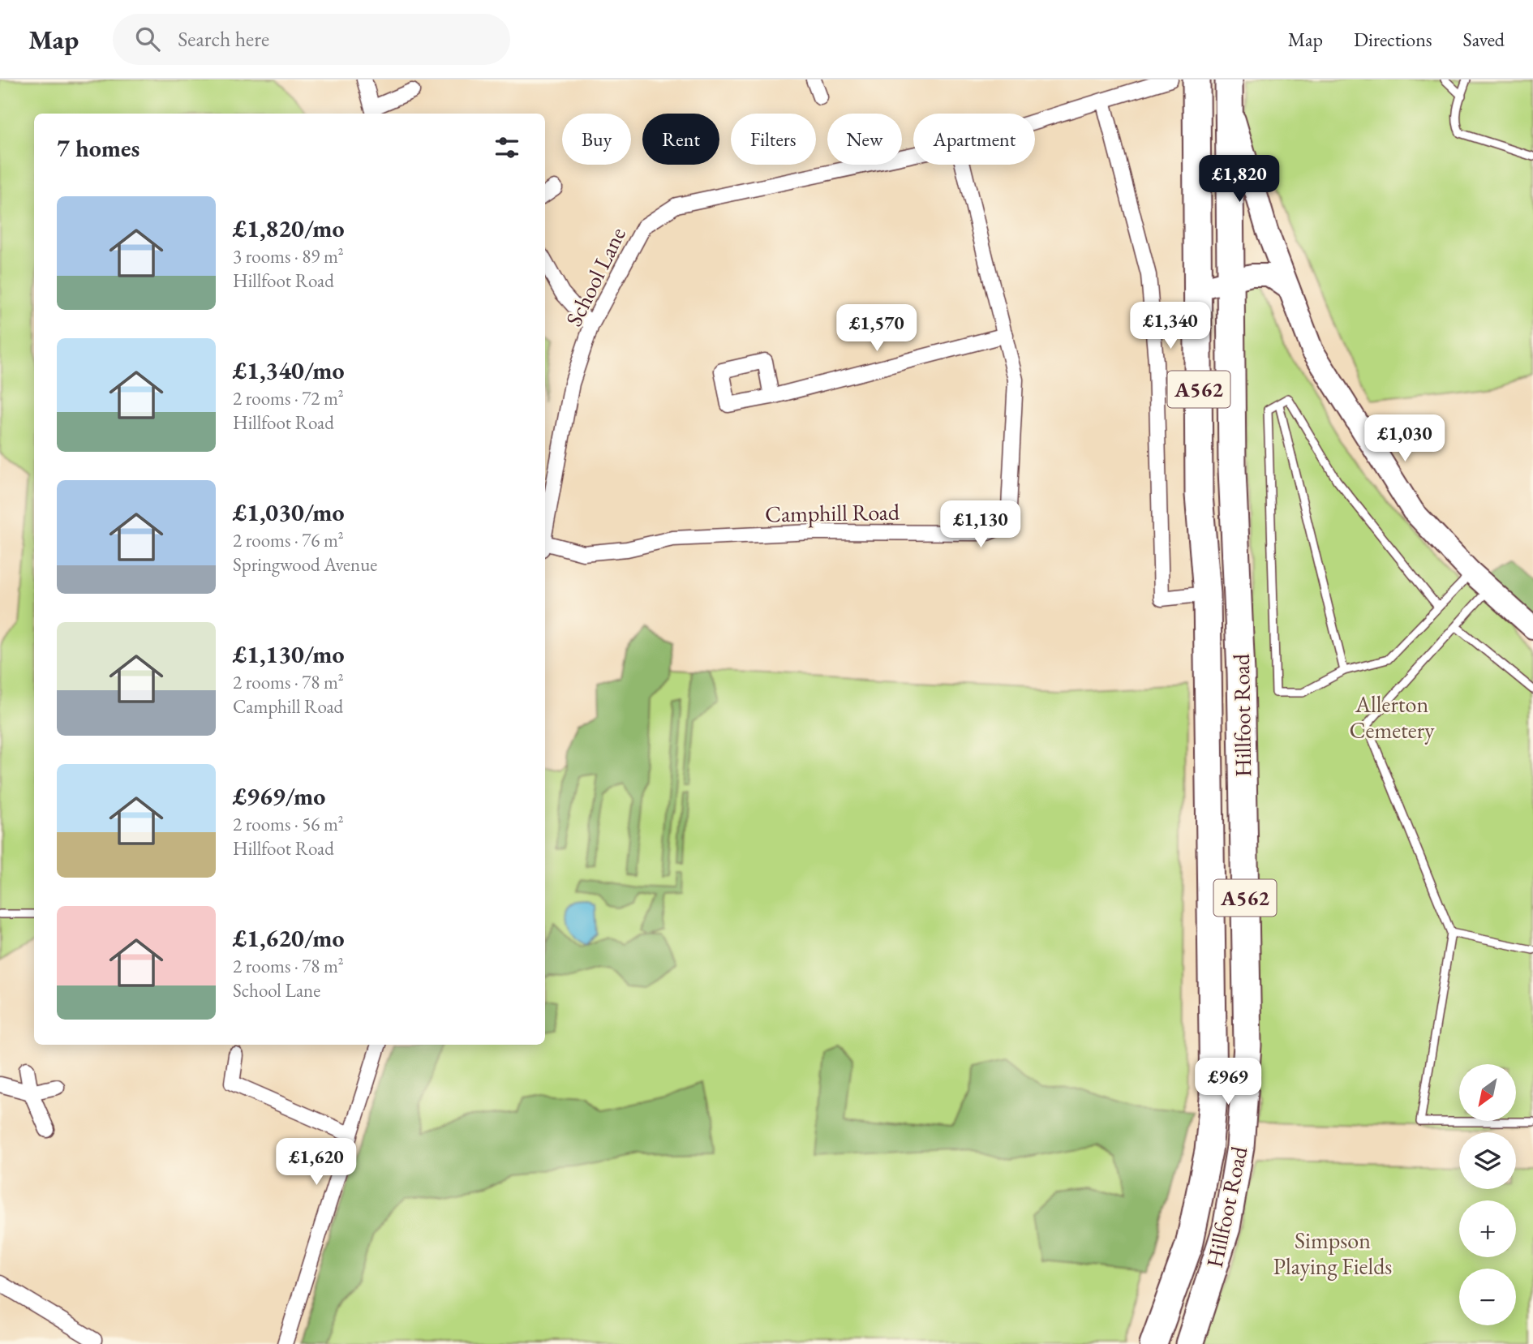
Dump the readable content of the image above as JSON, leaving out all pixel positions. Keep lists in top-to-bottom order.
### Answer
{
  "streets": {
    "highway": ["A562", "Hillfoot Road"],
    "street": ["School Lane", "Camphill Road"]
  },
  "parks": ["Allerton Cemetery", "Simpson Playing Fields"],
  "north": "bottom left",
  "page": {
    "header": "Map",
    "search": "Search here",
    "nav": ["Map", "Directions", "Saved"],
    "chip": [
      "Buy",
      "Rent",
      "Filters",
      "New",
      "Apartment"
    ],
    "heading": "7 homes",
    "price": [
      "£1,820",
      "£1,340",
      "£1,570",
      "£1,030",
      "£1,130",
      "£969",
      "£1,620"
    ],
    "list": [
      {
        "name": "£1,820/mo",
        "note": "3 rooms · 89 m² · Hillfoot Road"
      },
      {
        "name": "£1,340/mo",
        "note": "2 rooms · 72 m² · Hillfoot Road"
      },
      {
        "name": "£1,030/mo",
        "note": "2 rooms · 76 m² · Springwood Avenue"
      },
      {
        "name": "£1,130/mo",
        "note": "2 rooms · 78 m² · Camphill Road"
      },
      {
        "name": "£969/mo",
        "note": "2 rooms · 56 m² · Hillfoot Road"
      },
      {
        "name": "£1,620/mo",
        "note": "2 rooms · 78 m² · School Lane"
      }
    ],
    "map_buttons": ["+", "−"]
  }
}
